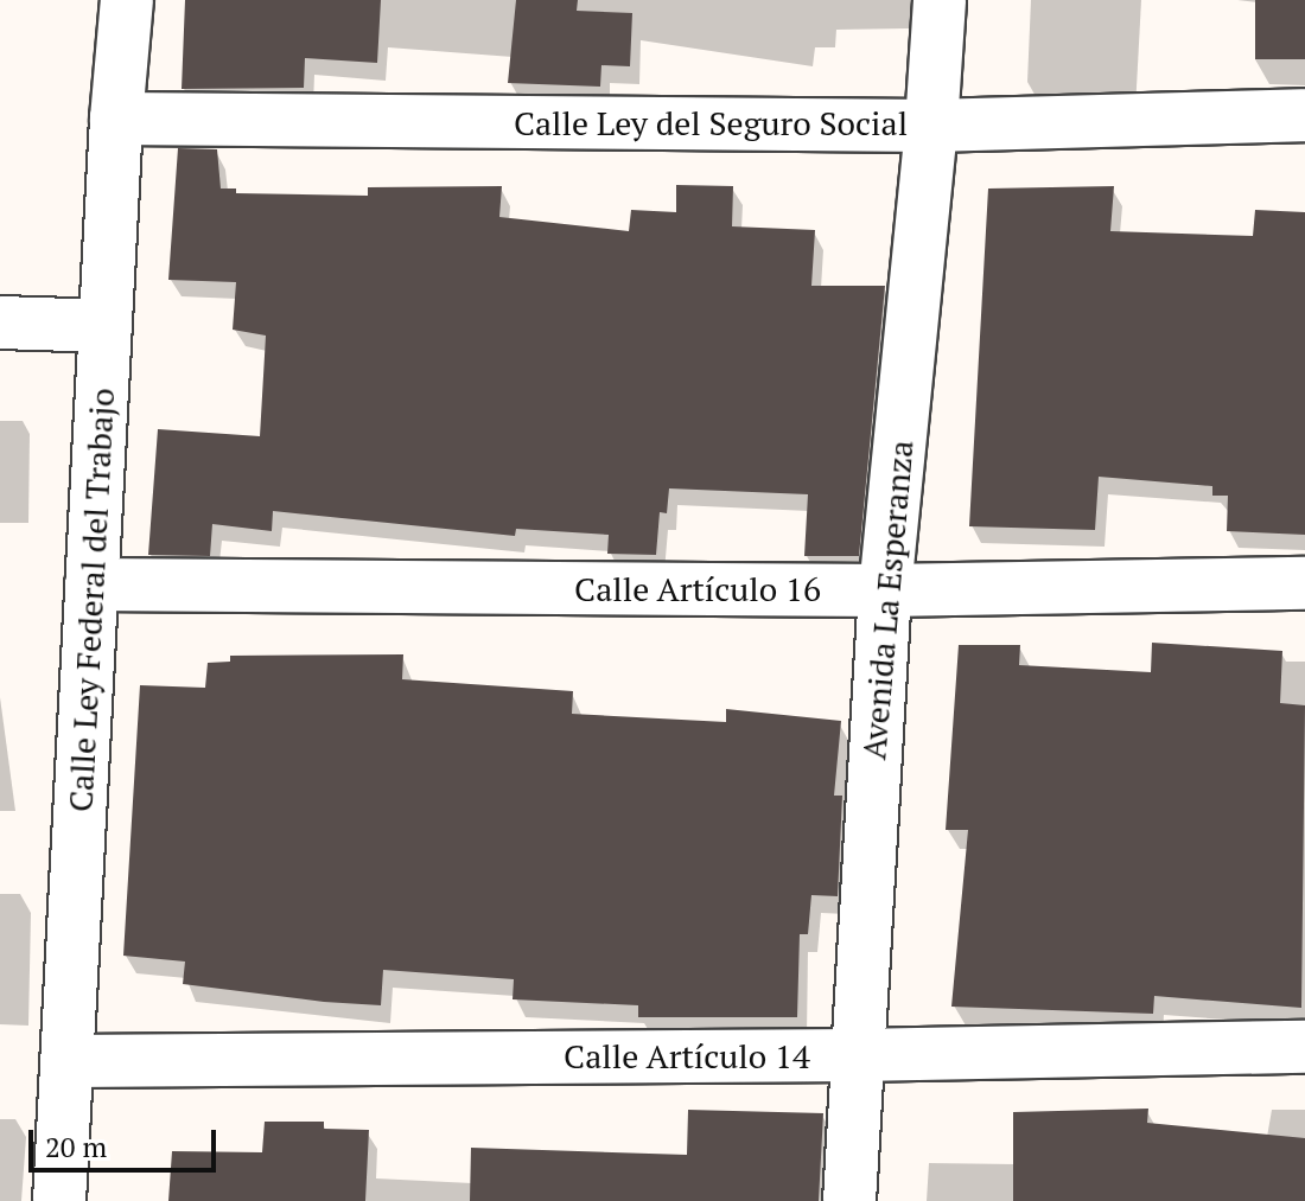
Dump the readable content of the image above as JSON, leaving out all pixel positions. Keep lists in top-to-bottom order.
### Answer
{
  "streets": {
    "street": [
      "Calle Ley del Seguro Social",
      "Calle Artículo 16",
      "Calle Ley Federal del Trabajo",
      "Avenida La Esperanza",
      "Calle Artículo 14"
    ]
  },
  "crossings": [
    ["Calle Ley del Seguro Social", "Calle Ley Federal del Trabajo"],
    ["Calle Ley del Seguro Social", "Avenida La Esperanza"],
    ["Calle Artículo 16", "Calle Ley Federal del Trabajo"],
    ["Calle Artículo 16", "Avenida La Esperanza"],
    ["Calle Ley Federal del Trabajo", "Calle Artículo 14"],
    ["Avenida La Esperanza", "Calle Artículo 14"]
  ],
  "scale_bar": "20 m"
}
